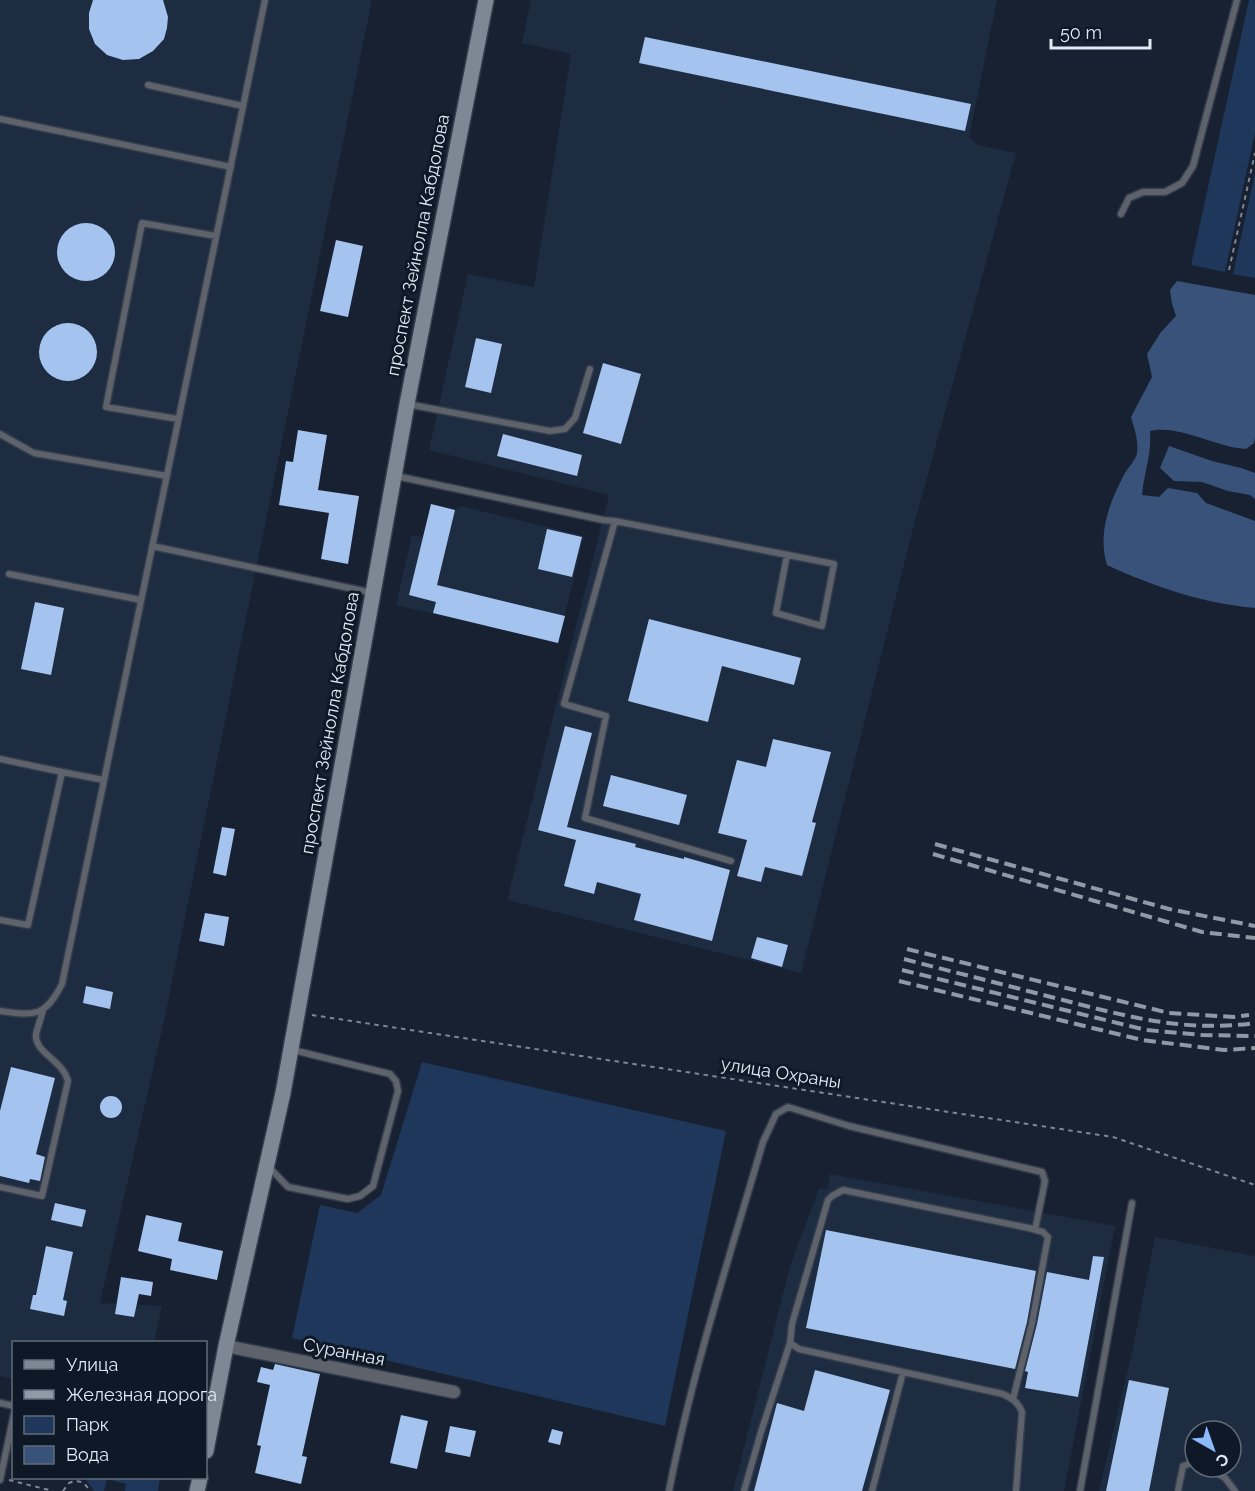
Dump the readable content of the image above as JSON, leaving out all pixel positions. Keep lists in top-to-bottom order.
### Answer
{
  "streets": {
    "main road": ["проспект Зейнолла Кабдолова"],
    "street": ["Суранная"],
    "path": ["улица Охраны"]
  },
  "crossings": [
    ["проспект Зейнолла Кабдолова", "улица Охраны"],
    ["проспект Зейнолла Кабдолова", "Суранная"]
  ],
  "legend": [
    "Улица",
    "Железная дорога",
    "Парк",
    "Вода"
  ],
  "scale_bar": "50 m",
  "north": "bottom right"
}
